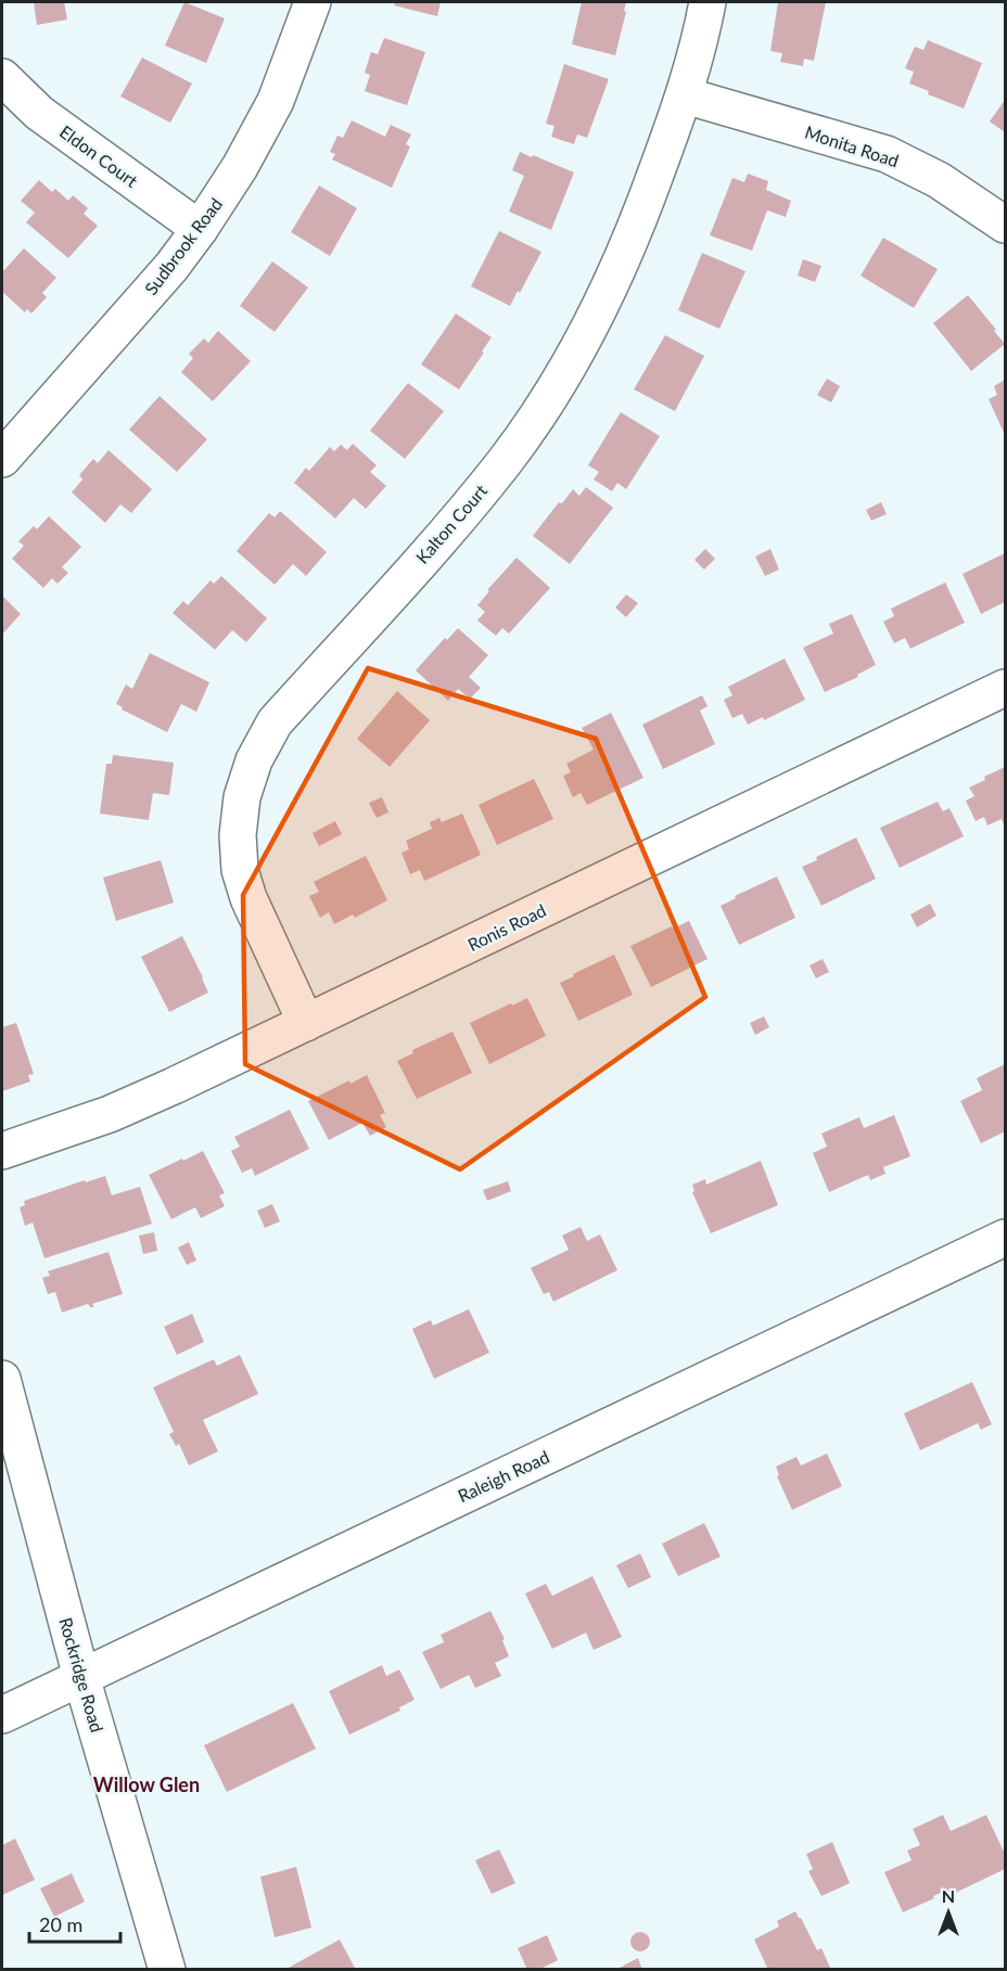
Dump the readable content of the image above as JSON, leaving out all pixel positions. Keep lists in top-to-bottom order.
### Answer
{
  "streets": {
    "street": [
      "Monita Road",
      "Eldon Court",
      "Sudbrook Road",
      "Kalton Court",
      "Ronis Road",
      "Raleigh Road",
      "Rockridge Road"
    ]
  },
  "crossings": [
    ["Monita Road", "Kalton Court"],
    ["Eldon Court", "Sudbrook Road"],
    ["Kalton Court", "Ronis Road"],
    ["Raleigh Road", "Rockridge Road"]
  ],
  "districts": ["Willow Glen"],
  "scale_bar": "20 m",
  "north": "top"
}
